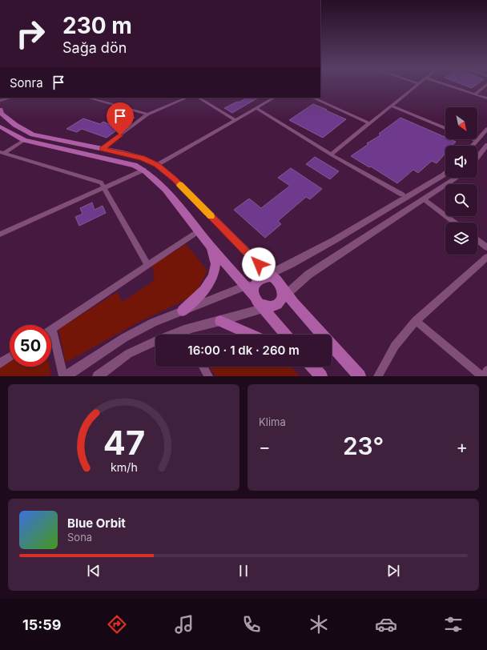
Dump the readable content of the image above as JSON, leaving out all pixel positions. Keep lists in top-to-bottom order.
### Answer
{
  "north": "bottom right",
  "page": {
    "turn": ["230 m", "Sağa dön"],
    "then": "Sonra",
    "limit": "50",
    "trip": "16:00 · 1 dk · 260 m",
    "tile": "Klima",
    "heat": ["−", "23°", "+"],
    "song": ["Blue Orbit", "Sona"],
    "tabs": "15:59",
    "gauge": ["47", "km/h"]
  }
}
